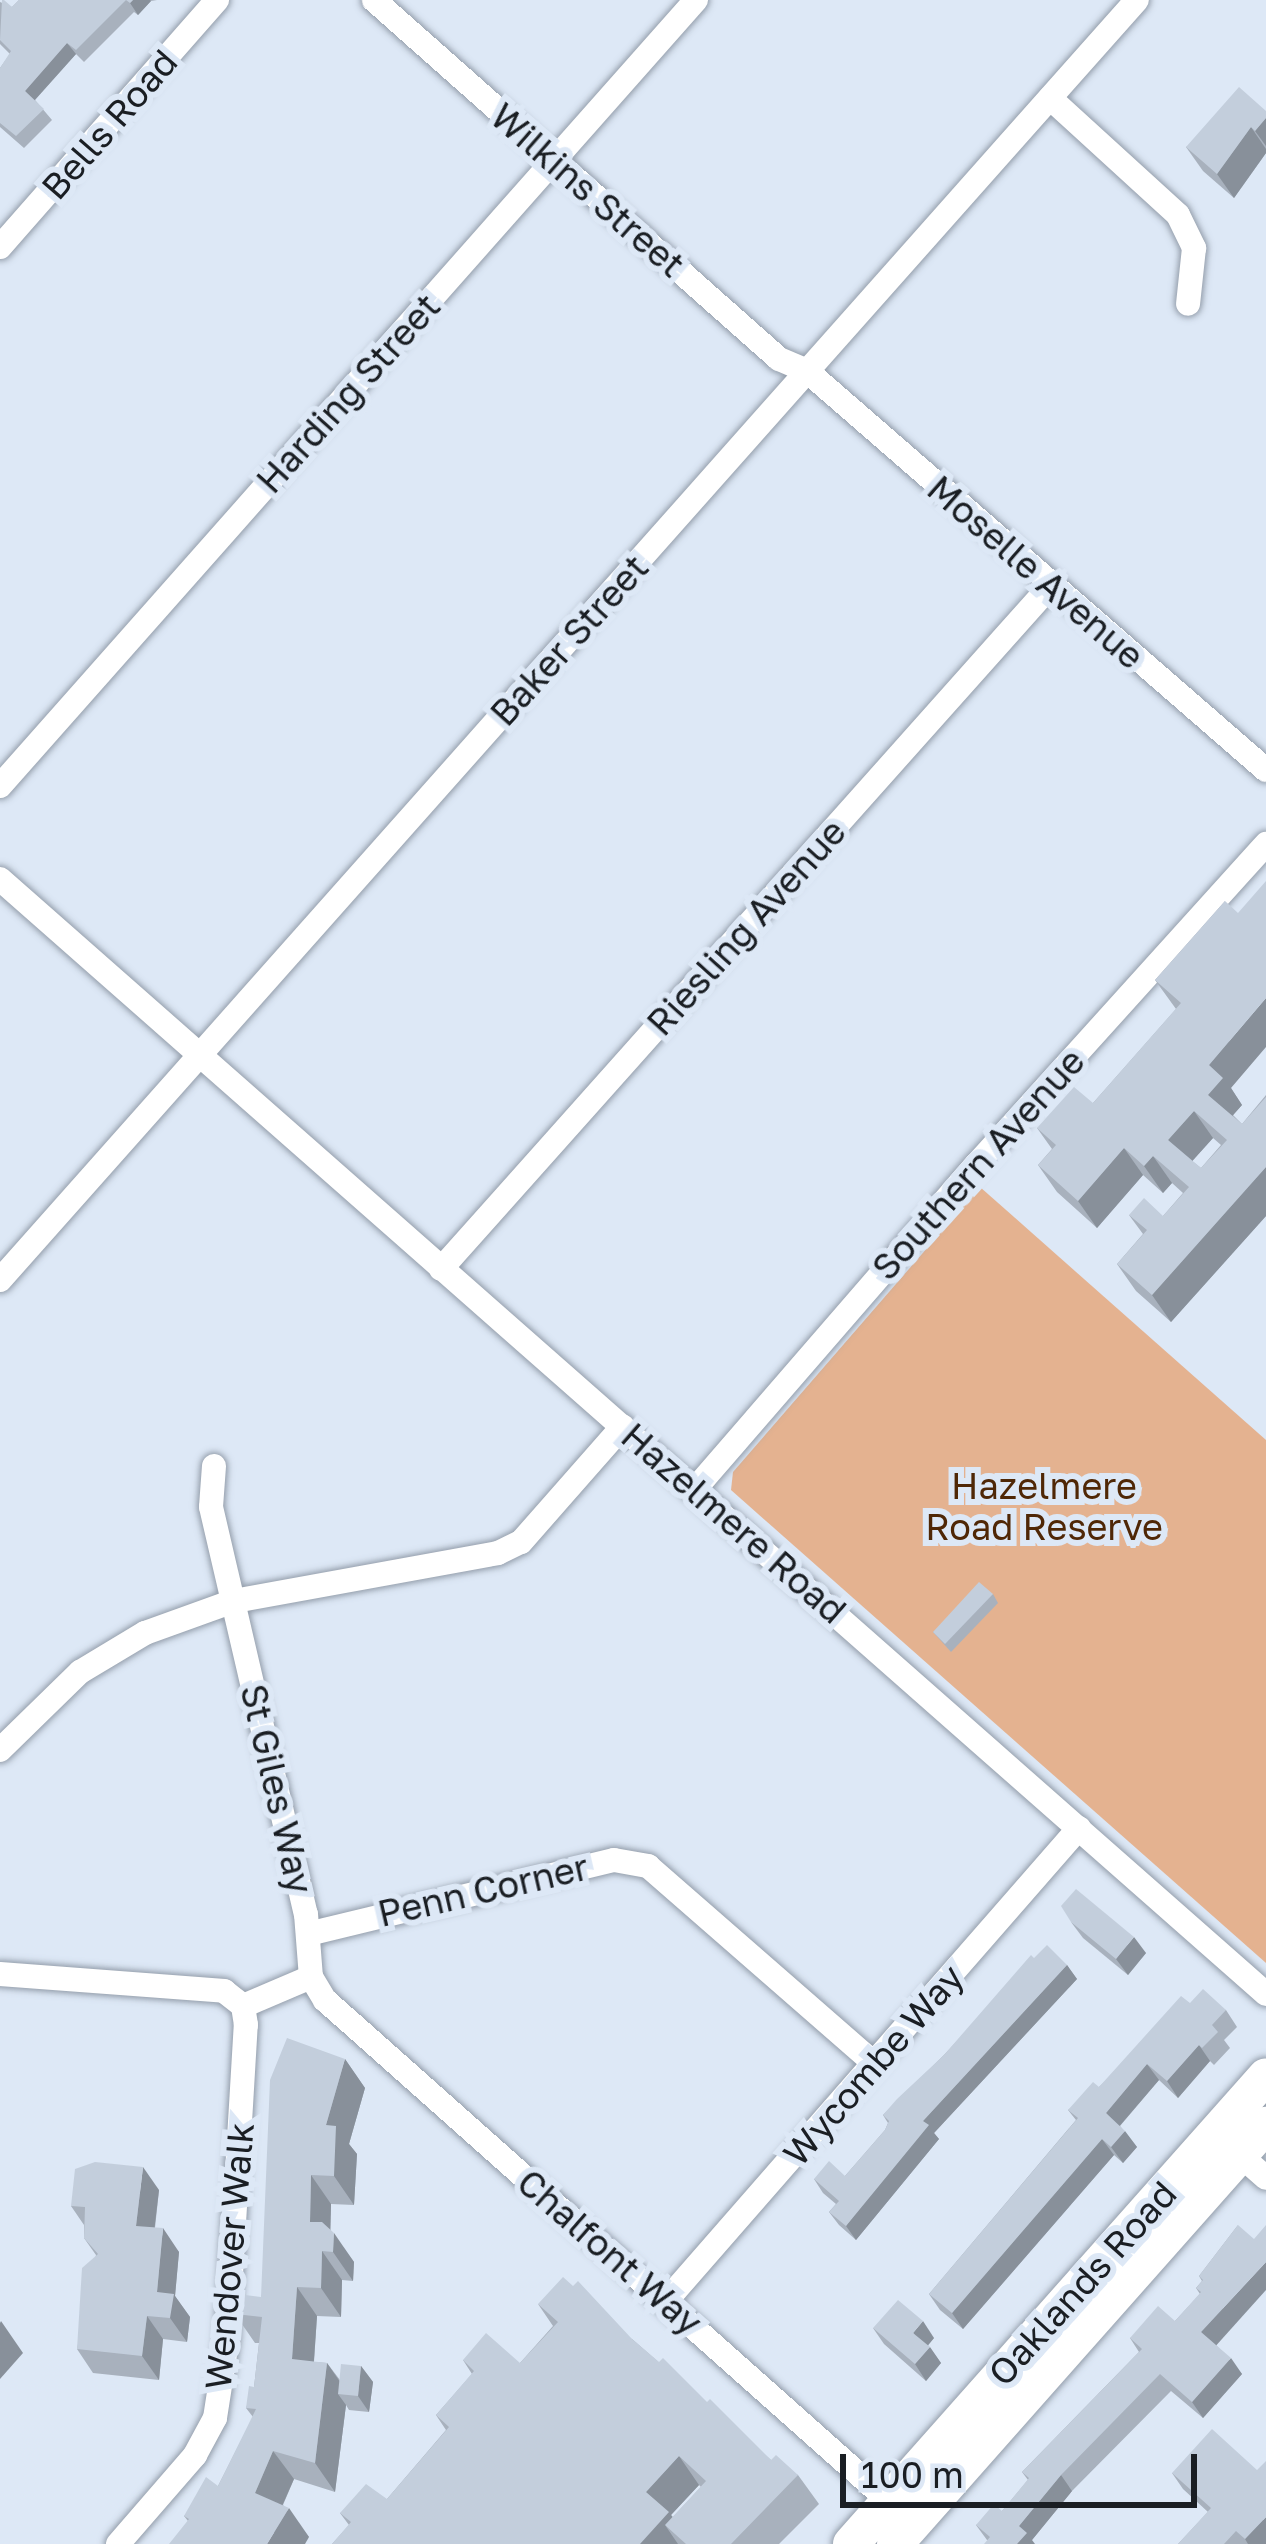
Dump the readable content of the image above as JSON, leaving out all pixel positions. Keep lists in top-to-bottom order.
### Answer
{
  "streets": {
    "main road": ["Oaklands Road"],
    "street": [
      "Bells Road",
      "Wilkins Street",
      "Harding Street",
      "Moselle Avenue",
      "Baker Street",
      "Riesling Avenue",
      "Southern Avenue",
      "Hazelmere Road",
      "St Giles Way",
      "Penn Corner",
      "Wycombe Way",
      "Chalfont Way",
      "Wendover Walk"
    ]
  },
  "crossings": [
    ["Wilkins Street", "Harding Street"],
    ["Wilkins Street", "Moselle Avenue"],
    ["Wilkins Street", "Baker Street"],
    ["Moselle Avenue", "Baker Street"],
    ["Moselle Avenue", "Riesling Avenue"],
    ["Baker Street", "Hazelmere Road"],
    ["Riesling Avenue", "Hazelmere Road"],
    ["Southern Avenue", "Hazelmere Road"],
    ["Hazelmere Road", "Wycombe Way"],
    ["St Giles Way", "Penn Corner"],
    ["St Giles Way", "Chalfont Way"],
    ["Penn Corner", "Wycombe Way"],
    ["Wycombe Way", "Chalfont Way"],
    ["Chalfont Way", "Oaklands Road"]
  ],
  "parks": ["Hazelmere Road Reserve"],
  "scale_bar": "100 m"
}
